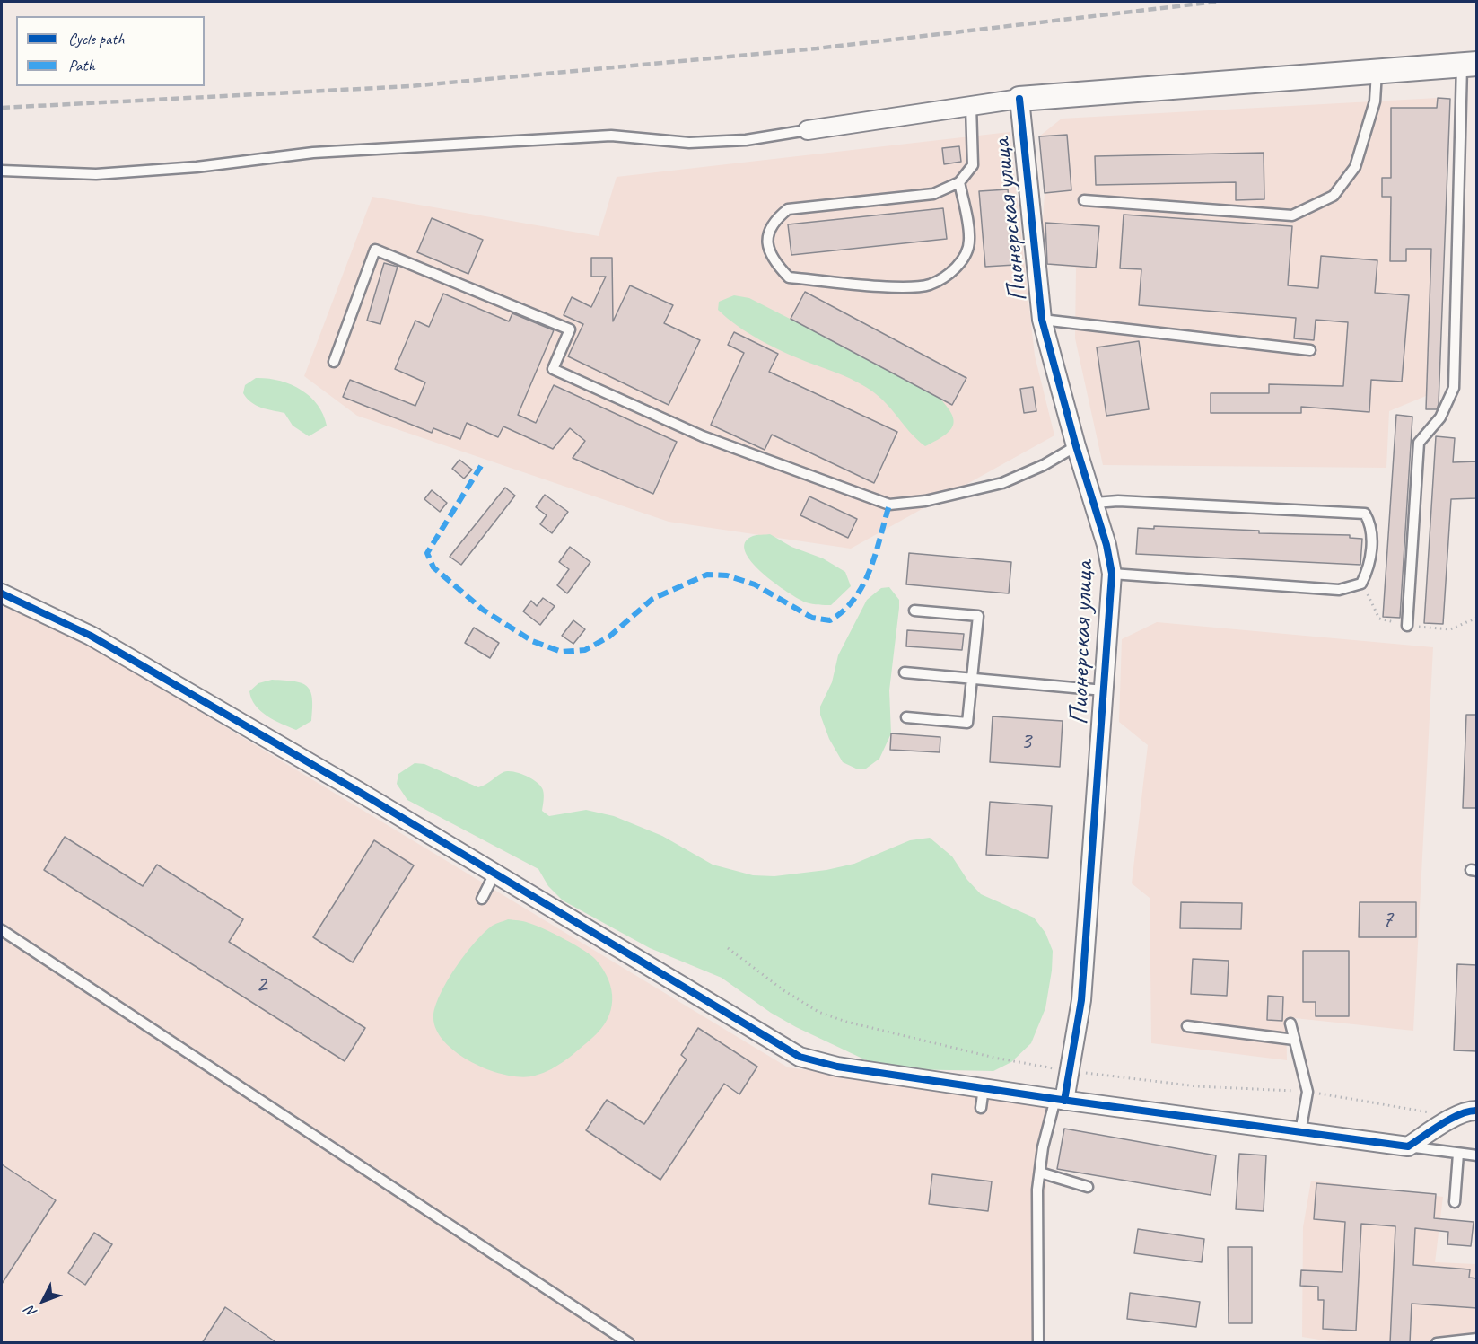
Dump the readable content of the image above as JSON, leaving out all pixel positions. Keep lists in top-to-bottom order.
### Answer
{
  "streets": {
    "street": ["Пионерская улица"]
  },
  "house_numbers": ["3", "7", "2"],
  "legend": ["Cycle path", "Path"],
  "north": "bottom left"
}
